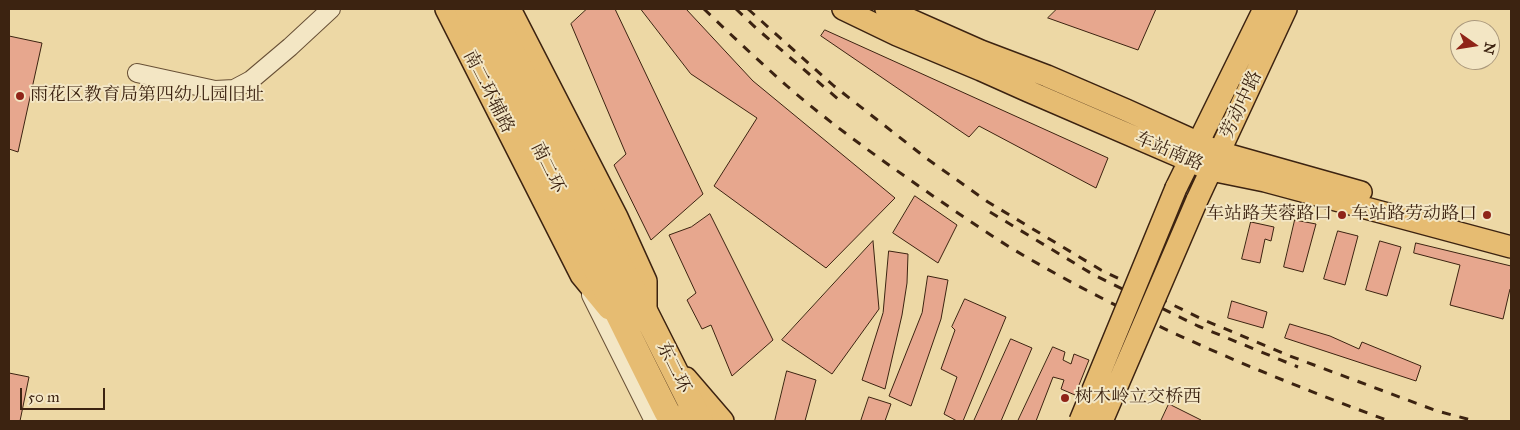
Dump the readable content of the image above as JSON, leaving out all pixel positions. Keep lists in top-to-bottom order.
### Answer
{
  "streets": {
    "highway": ["南二环", "东二环"],
    "main road": ["南二环辅路", "劳动中路", "车站南路"]
  },
  "crossings": [
    ["南二环辅路", "南二环"],
    ["南二环辅路", "东二环"],
    ["劳动中路", "车站南路"],
    ["南二环", "东二环"]
  ],
  "places": [
    "雨花区教育局第四幼儿园旧址",
    "车站路芙蓉路口",
    "车站路劳动路口",
    "树木岭立交桥西"
  ],
  "scale_bar": "50 m",
  "north": "right"
}
